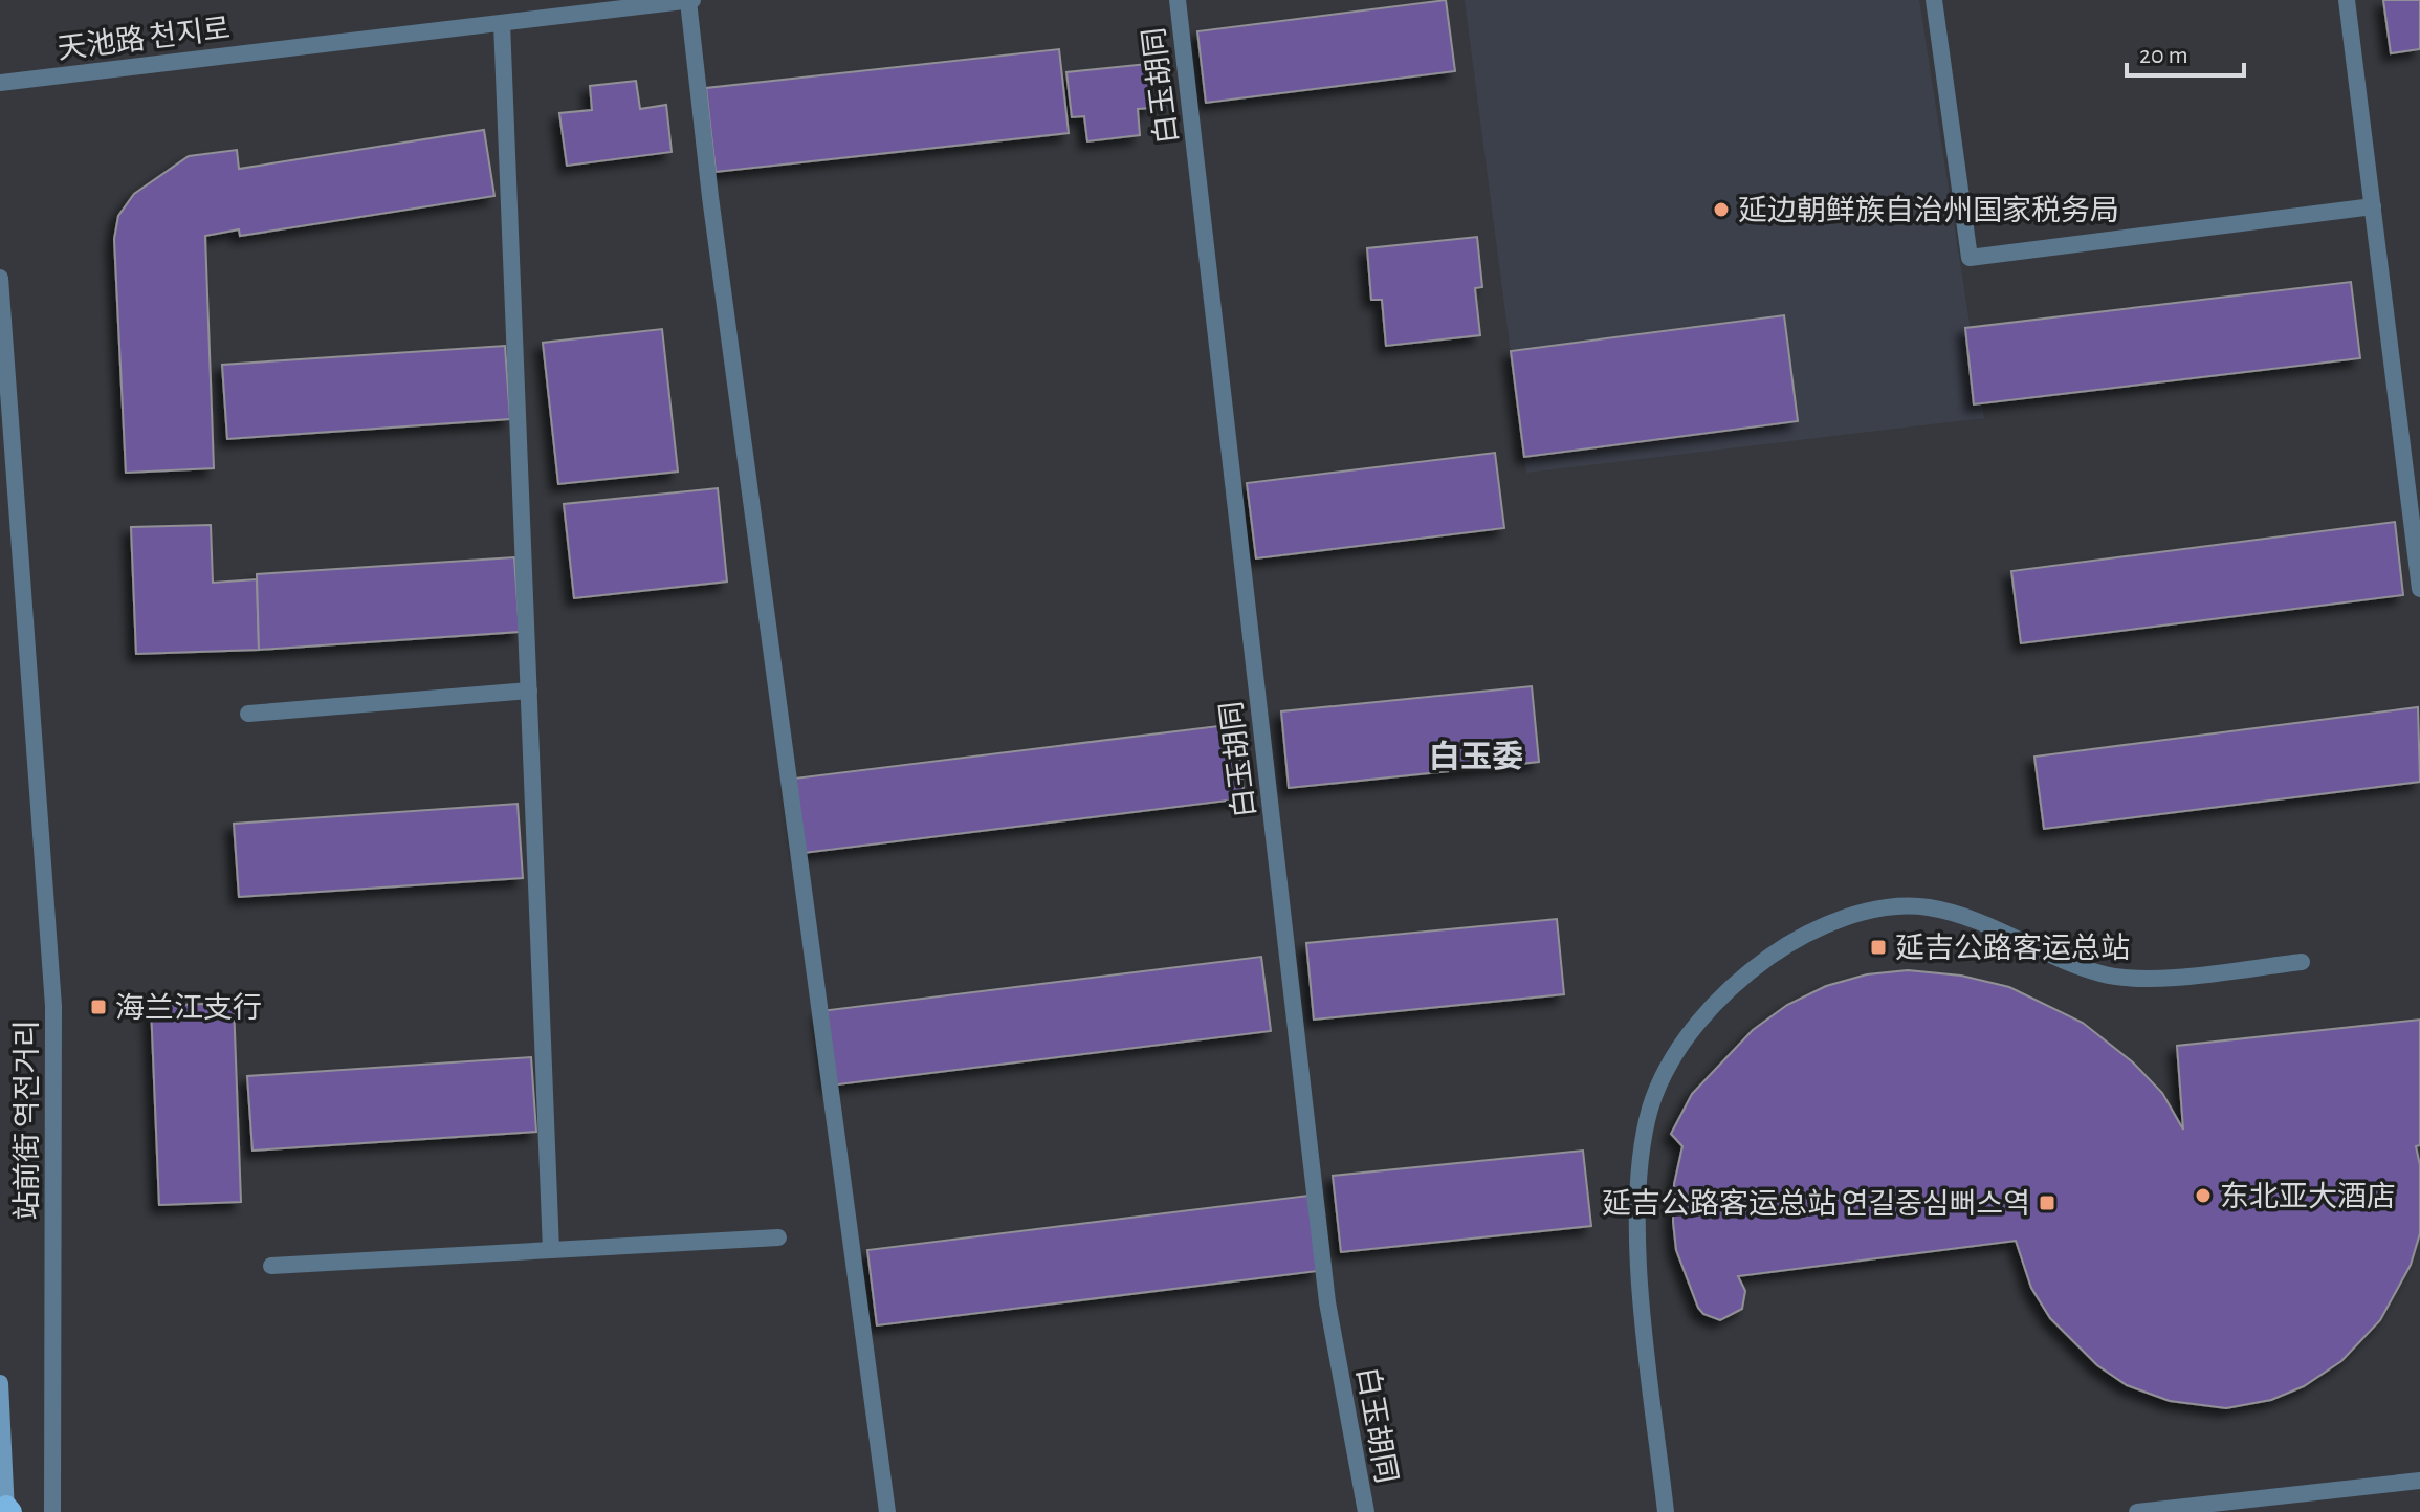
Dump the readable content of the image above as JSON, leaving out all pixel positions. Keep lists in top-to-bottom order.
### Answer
{
  "streets": {
    "street": ["天池路 천지로", "白玉胡同", "站前街 역전거리"]
  },
  "districts": ["白玉委"],
  "places": {
    "other": ["延边朝鲜族自治州国家税务局", "东北亚大酒店"],
    "transit": ["延吉公路客运总站", "海兰江支行", "延吉公路客运总站 연길중심뻐스역"]
  },
  "scale_bar": "20 m"
}
